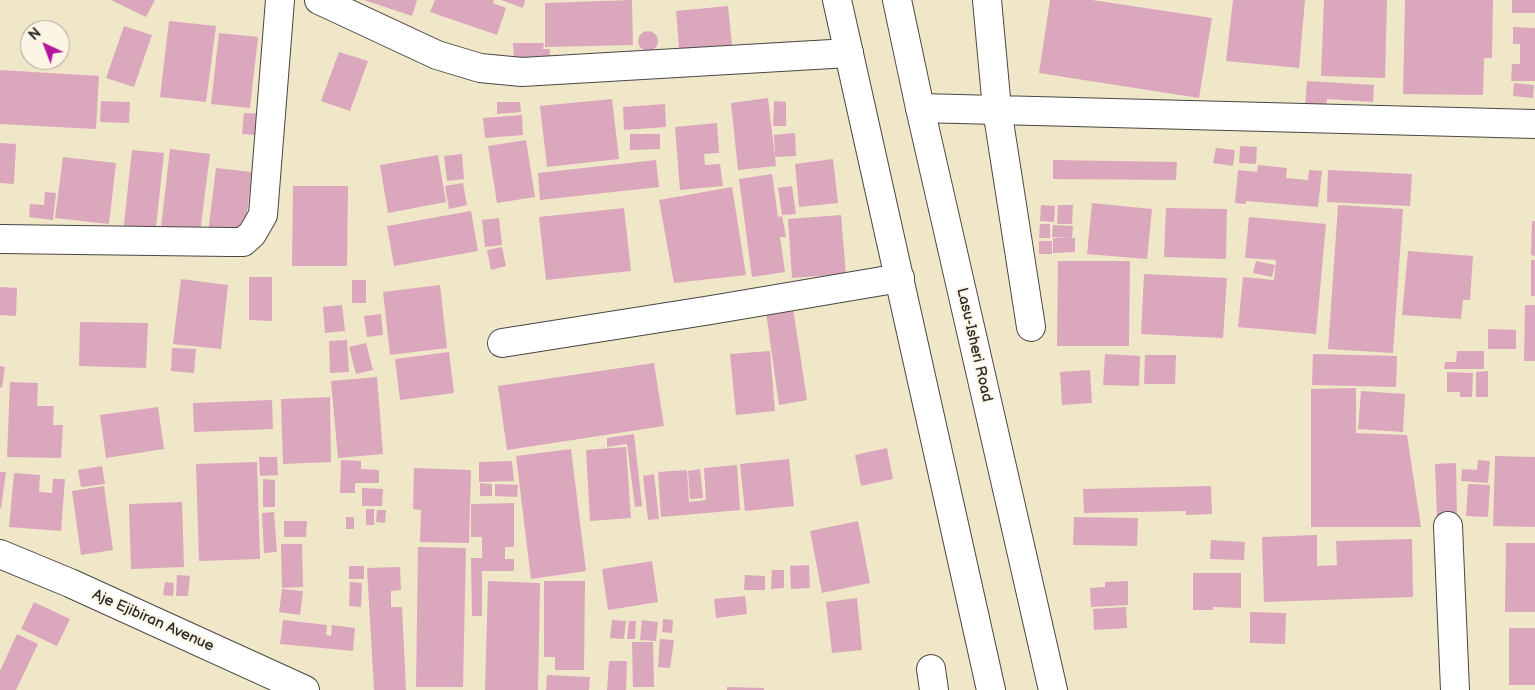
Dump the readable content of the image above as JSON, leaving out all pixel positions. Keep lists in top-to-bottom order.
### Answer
{
  "streets": {
    "street": ["Lasu-Isheri Road", "Aje Ejibiran Avenue"]
  },
  "north": "top left"
}
